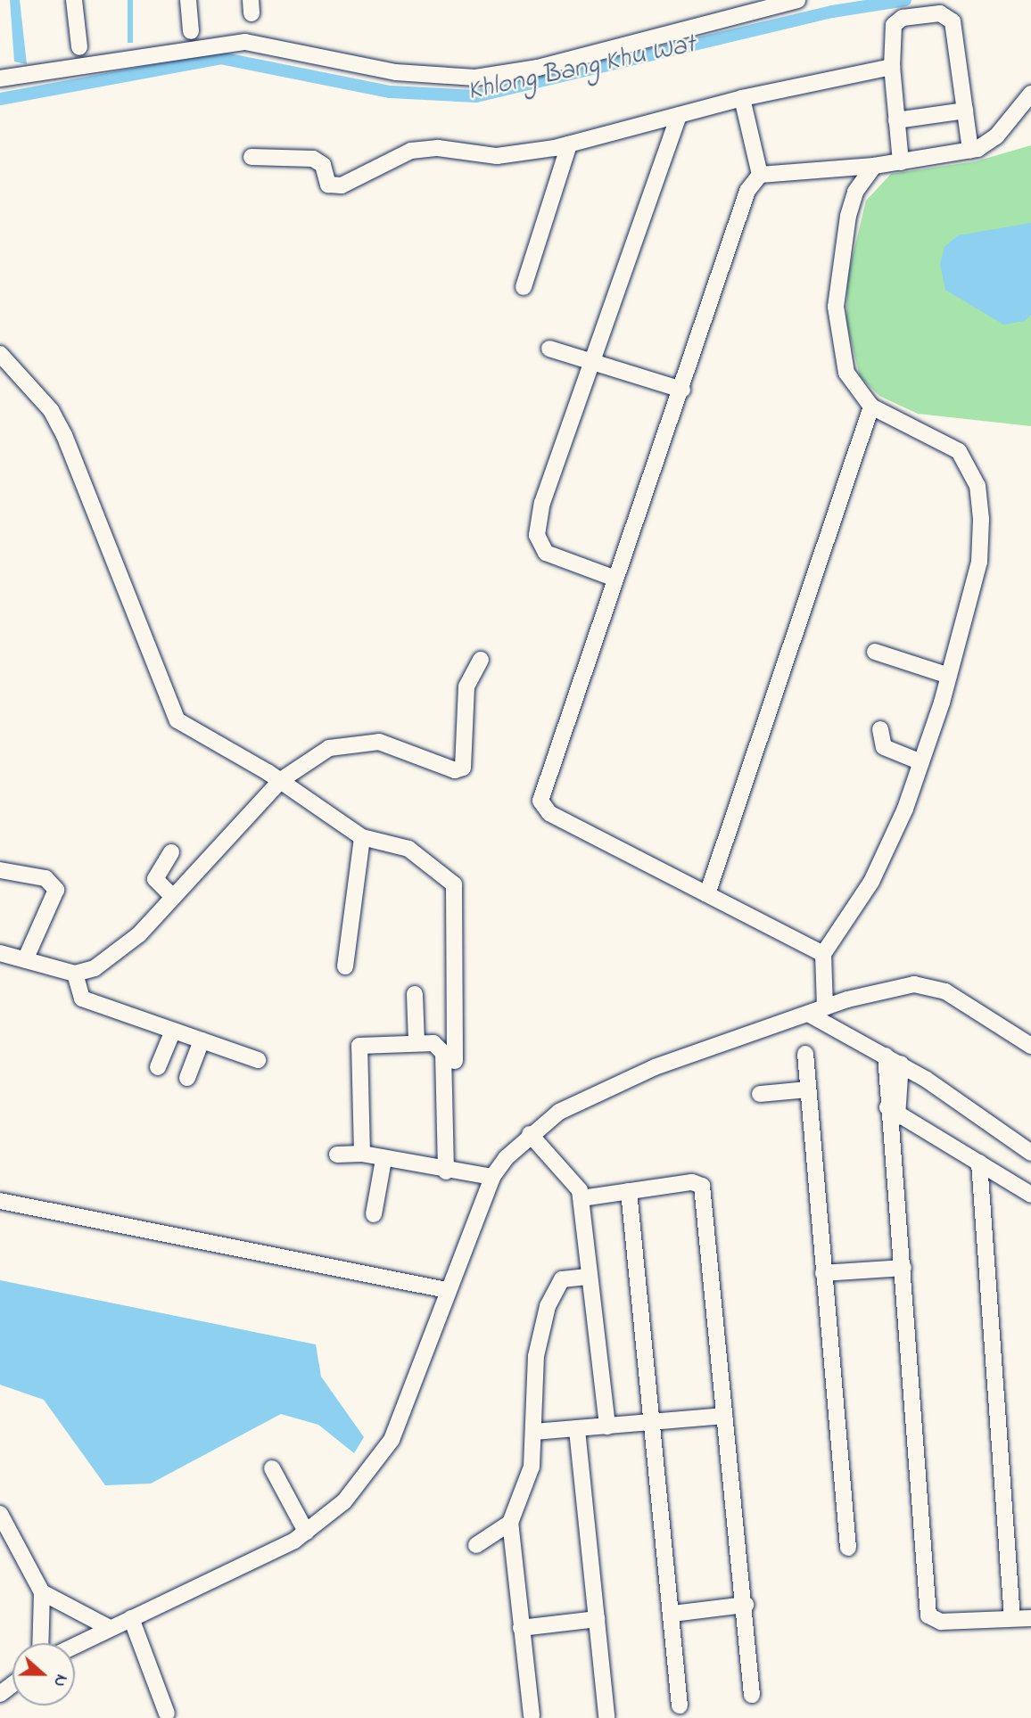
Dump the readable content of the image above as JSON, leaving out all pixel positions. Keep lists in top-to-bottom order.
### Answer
{
  "water": ["Khlong Bang Khu Wat"],
  "north": "right"
}
